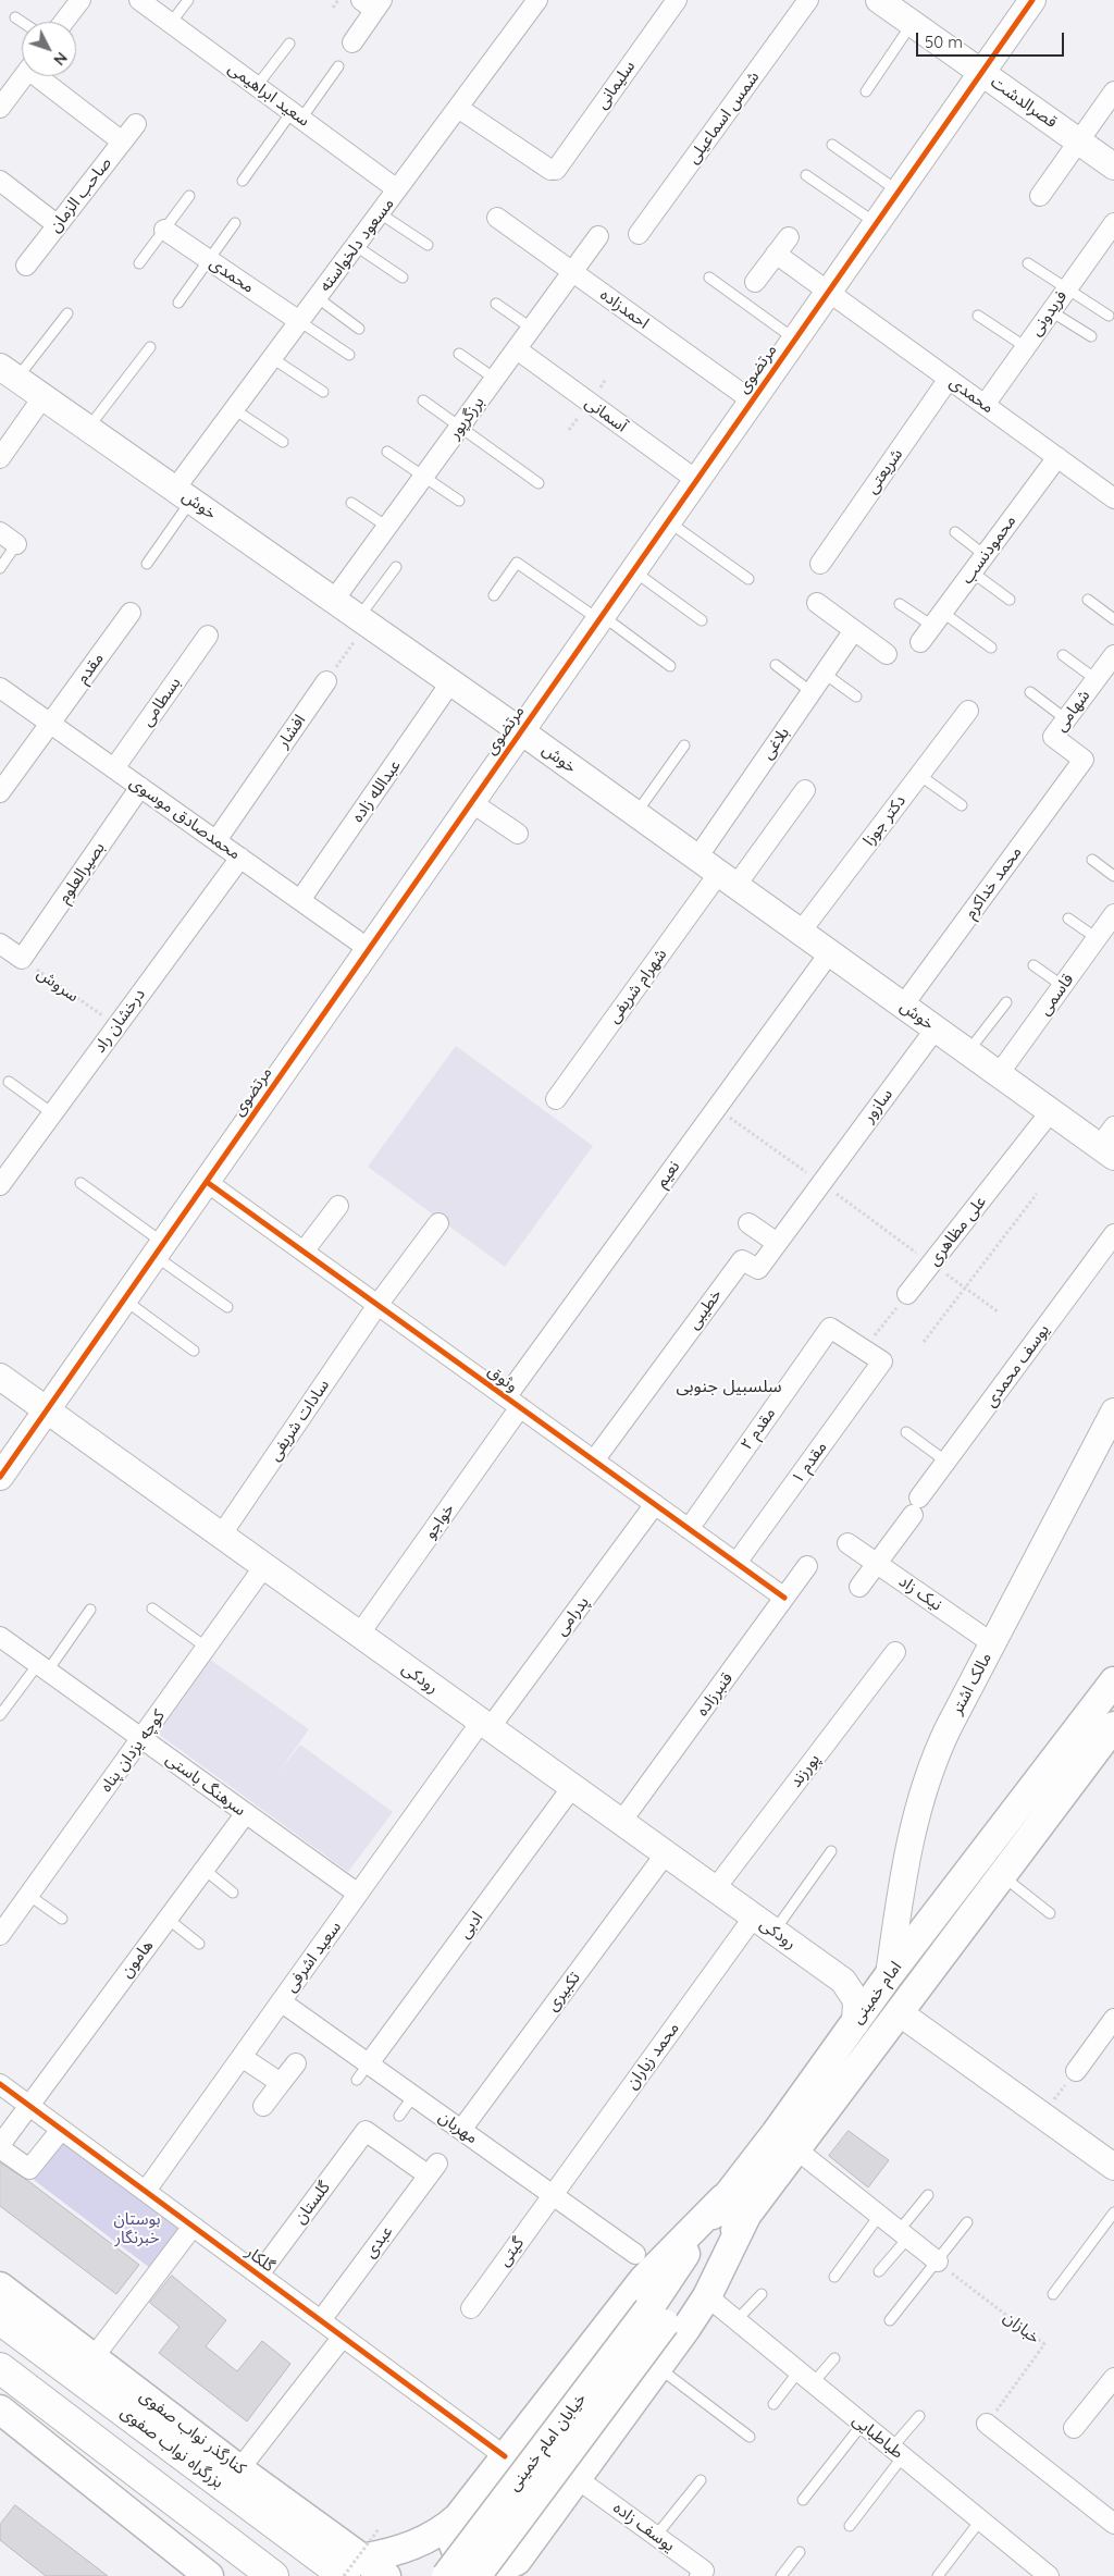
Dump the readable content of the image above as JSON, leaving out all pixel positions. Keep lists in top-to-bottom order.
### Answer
{
  "streets": {
    "highway": ["بزرگراه نواب صفوی"],
    "main road": [
      "قصرالدشت",
      "مرتضوی",
      "خوش",
      "رودکی",
      "مالک اشتر",
      "امام خمینی",
      "کنارگذر نواب صفوی",
      "خیابان امام خمینی"
    ],
    "street": [
      "سلیمانی",
      "سعید ابراهیمی",
      "شمس اسماعیلی",
      "صاحب الزمان",
      "مسعود دلخواسته",
      "محمدی",
      "احمدزاده",
      "فریدونی",
      "آسمانی",
      "برزگرپور",
      "شریعتی",
      "محمودنسب",
      "مقدم",
      "بسطامی",
      "شهامی",
      "افشار",
      "بلاغی",
      "عبدالله زاده",
      "محمدصادق موسوی",
      "دکتر جوزا",
      "بصیرالعلوم",
      "محمد خداکرم",
      "سروش",
      "شهرام شریفی",
      "قاسمی",
      "درخشان راد",
      "سازور",
      "نعیم",
      "علی مظاهری",
      "خطیبی",
      "یوسف محمدی",
      "وثوق",
      "سادات شریفی",
      "مقدم ۲",
      "مقدم ۱",
      "خواجو",
      "نیک زاد",
      "پدرامی",
      "قنبرزاده",
      "کوچه یزدان پناه",
      "پورزند",
      "سرهنگ باستی",
      "ادبی",
      "سعید اشرفی",
      "هامون",
      "تکبیری",
      "محمد زیاران",
      "مهربان",
      "گلستان",
      "عبدی",
      "گیتی",
      "گلکار",
      "طباطبایی",
      "یوسف زاده"
    ],
    "path": ["خبازان"]
  },
  "crossings": [
    ["سلیمانی", "مسعود دلخواسته"],
    ["سعید ابراهیمی", "مسعود دلخواسته"],
    ["قصرالدشت", "مرتضوی"],
    ["مسعود دلخواسته", "محمدی"],
    ["مسعود دلخواسته", "خوش"],
    ["محمدی", "فریدونی"],
    ["محمدی", "مرتضوی"],
    ["محمدی", "شریعتی"],
    ["محمدی", "محمودنسب"],
    ["احمدزاده", "مرتضوی"],
    ["احمدزاده", "برزگرپور"],
    ["مرتضوی", "آسمانی"],
    ["مرتضوی", "خوش"],
    ["مرتضوی", "محمدصادق موسوی"],
    ["مرتضوی", "وثوق"],
    ["مرتضوی", "رودکی"],
    ["آسمانی", "برزگرپور"],
    ["برزگرپور", "خوش"],
    ["خوش", "بلاغی"],
    ["خوش", "عبدالله زاده"],
    ["خوش", "دکتر جوزا"],
    ["خوش", "محمد خداکرم"],
    ["خوش", "شهرام شریفی"],
    ["خوش", "قاسمی"],
    ["خوش", "سازور"],
    ["خوش", "نعیم"],
    ["خوش", "علی مظاهری"],
    ["مقدم", "محمدصادق موسوی"],
    ["بسطامی", "محمدصادق موسوی"],
    ["شهامی", "محمد خداکرم"],
    ["افشار", "محمدصادق موسوی"],
    ["عبدالله زاده", "محمدصادق موسوی"],
    ["محمدصادق موسوی", "بصیرالعلوم"],
    ["محمدصادق موسوی", "درخشان راد"],
    ["بصیرالعلوم", "سروش"],
    ["سروش", "درخشان راد"],
    ["سازور", "خطیبی"],
    ["نعیم", "وثوق"],
    ["نعیم", "خواجو"],
    ["خطیبی", "وثوق"],
    ["یوسف محمدی", "نیک زاد"],
    ["وثوق", "سادات شریفی"],
    ["وثوق", "مقدم ۲"],
    ["وثوق", "مقدم ۱"],
    ["وثوق", "خواجو"],
    ["وثوق", "پدرامی"],
    ["وثوق", "قنبرزاده"],
    ["سادات شریفی", "رودکی"],
    ["مقدم ۲", "مقدم ۱"],
    ["خواجو", "رودکی"],
    ["نیک زاد", "مالک اشتر"],
    ["پدرامی", "رودکی"],
    ["پدرامی", "سعید اشرفی"],
    ["رودکی", "قنبرزاده"],
    ["رودکی", "کوچه یزدان پناه"],
    ["رودکی", "پورزند"],
    ["رودکی", "ادبی"],
    ["رودکی", "سعید اشرفی"],
    ["رودکی", "تکبیری"],
    ["رودکی", "امام خمینی"],
    ["رودکی", "محمد زیاران"],
    ["مالک اشتر", "امام خمینی"],
    ["کوچه یزدان پناه", "سرهنگ باستی"],
    ["سرهنگ باستی", "سعید اشرفی"],
    ["سرهنگ باستی", "هامون"],
    ["ادبی", "مهربان"],
    ["سعید اشرفی", "مهربان"],
    ["سعید اشرفی", "گلکار"],
    ["هامون", "گلکار"],
    ["تکبیری", "مهربان"],
    ["امام خمینی", "خیابان امام خمینی"],
    ["محمد زیاران", "مهربان"],
    ["محمد زیاران", "گیتی"],
    ["مهربان", "گیتی"],
    ["گلستان", "عبدی"],
    ["گلستان", "گلکار"],
    ["عبدی", "گلکار"],
    ["کنارگذر نواب صفوی", "بزرگراه نواب صفوی"]
  ],
  "districts": ["سلسبیل جنوبی"],
  "parks": ["بوستان خبرنگار"],
  "scale_bar": "50 m",
  "north": "bottom right"
}
